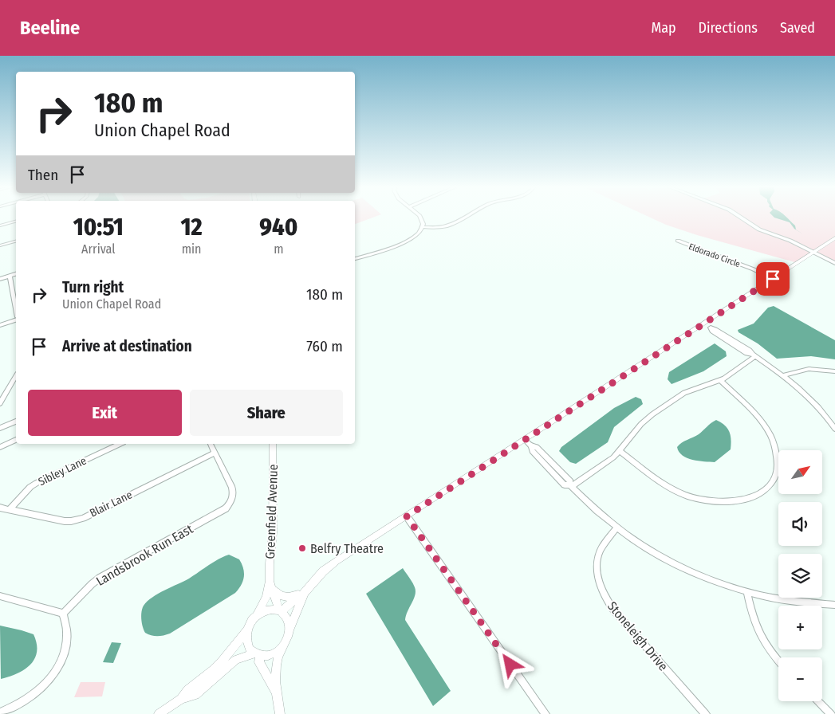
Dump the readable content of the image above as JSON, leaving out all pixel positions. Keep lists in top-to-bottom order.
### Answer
{
  "streets": {
    "main road": ["Greenfield Avenue"],
    "street": [
      "Eldorado Circle",
      "Sibley Lane",
      "Blair Lane",
      "Landsbrook Run East",
      "Stoneleigh Drive"
    ]
  },
  "crossings": [
    ["Sibley Lane", "Blair Lane"],
    ["Blair Lane", "Landsbrook Run East"]
  ],
  "places": ["Belfry Theatre"],
  "north": "top right",
  "page": {
    "header": "Beeline",
    "nav": ["Map", "Directions", "Saved"],
    "turn": ["180 m", "Union Chapel Road"],
    "then": "Then",
    "eta": [
      "10:51",
      "Arrival",
      "12",
      "min",
      "940",
      "m"
    ],
    "list": [
      {
        "name": "Turn right",
        "note": "Union Chapel Road",
        "value": "180 m"
      },
      {
        "name": "Arrive at destination",
        "value": "760 m"
      }
    ],
    "buttons": ["Exit", "Share"],
    "map_buttons": ["+", "−"]
  }
}
